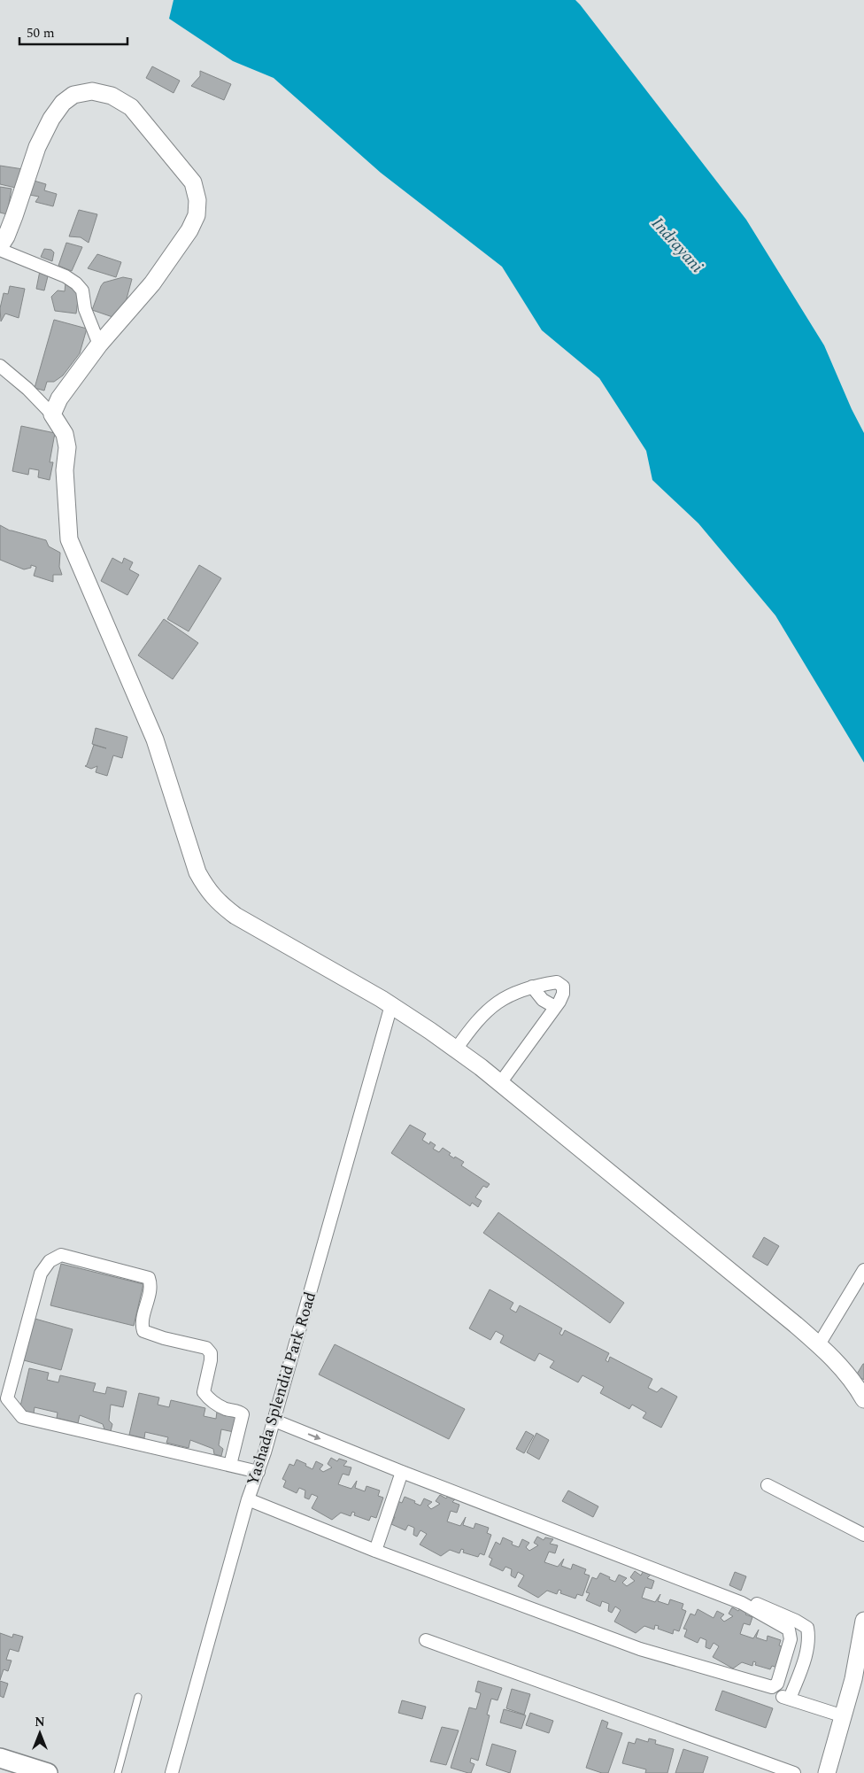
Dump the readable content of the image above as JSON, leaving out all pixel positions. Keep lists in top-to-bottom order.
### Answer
{
  "streets": {
    "street": ["Yashada Splendid Park Road"]
  },
  "water": ["Indrayani"],
  "scale_bar": "50 m",
  "north": "top"
}
